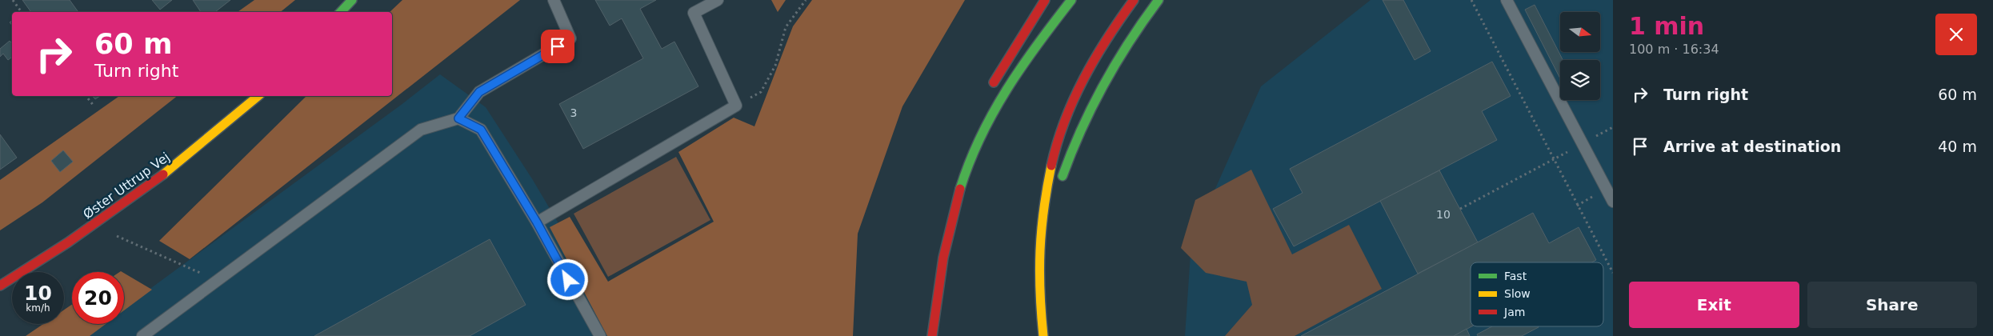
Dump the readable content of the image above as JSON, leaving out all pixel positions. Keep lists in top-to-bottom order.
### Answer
{
  "streets": {
    "main road": ["Øster Uttrup Vej"]
  },
  "house_numbers": ["3", "10"],
  "legend": ["Fast", "Slow", "Jam"],
  "north": "right",
  "page": {
    "heading": ["1 min", "100 m · 16:34"],
    "turn": ["60 m", "Turn right"],
    "list": [
      {
        "name": "Turn right",
        "value": "60 m"
      },
      {
        "name": "Arrive at destination",
        "value": "40 m"
      }
    ],
    "speed": "10 km/h",
    "limit": "20",
    "buttons": ["Exit", "Share"]
  }
}
